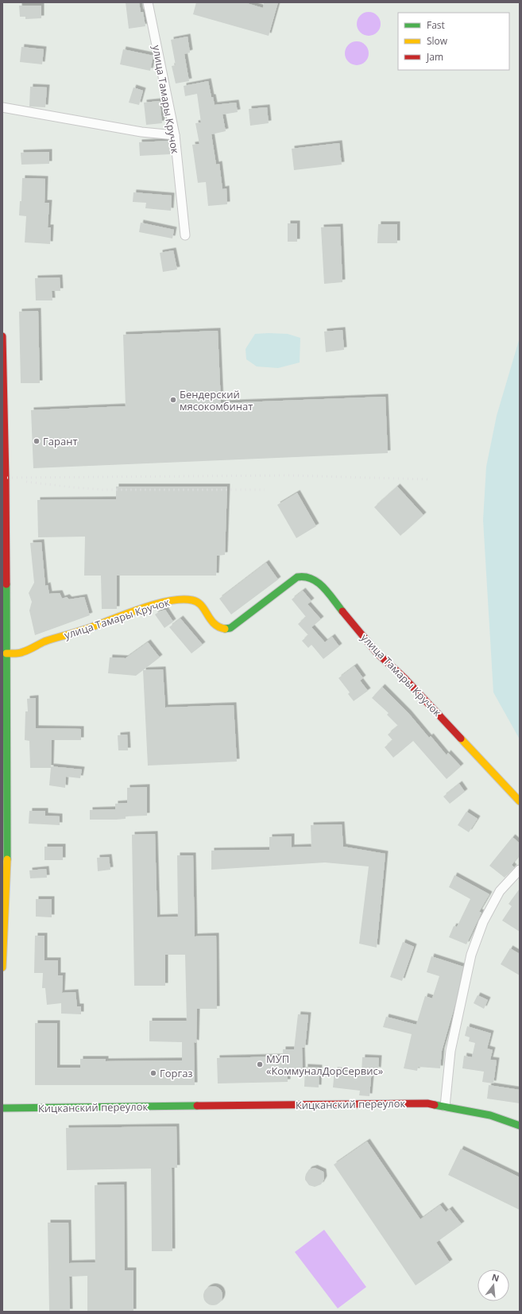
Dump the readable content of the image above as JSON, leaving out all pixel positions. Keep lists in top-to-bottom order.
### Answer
{
  "streets": {
    "main road": ["улица Тамары Кручок", "Кицканский переулок"]
  },
  "places": [
    "Бендерский мясокомбинат",
    "Гарант",
    "МУП «КоммуналДорСервис»",
    "Горгаз"
  ],
  "legend": ["Fast", "Slow", "Jam"],
  "north": "top"
}
